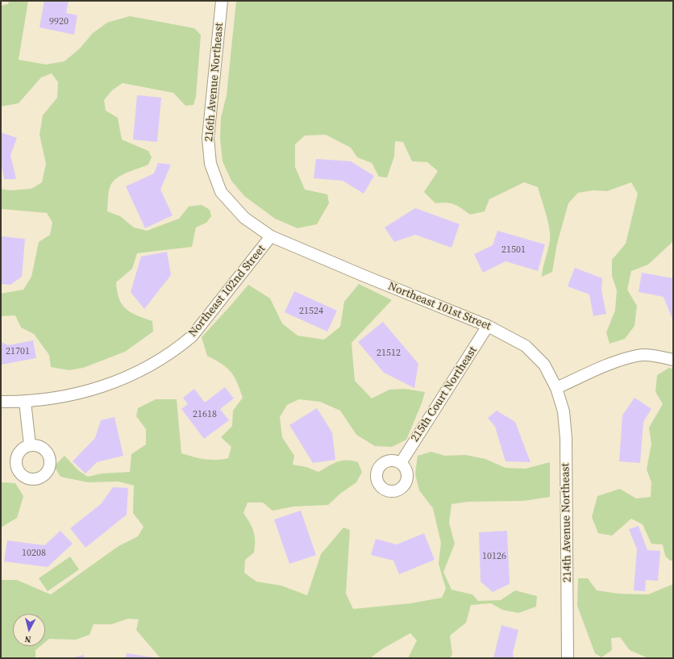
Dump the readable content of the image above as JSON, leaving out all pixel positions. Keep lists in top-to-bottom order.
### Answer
{
  "streets": {
    "street": [
      "216th Avenue Northeast",
      "Northeast 102nd Street",
      "Northeast 101st Street",
      "215th Court Northeast",
      "214th Avenue Northeast"
    ]
  },
  "crossings": [
    ["216th Avenue Northeast", "Northeast 102nd Street"],
    ["216th Avenue Northeast", "Northeast 101st Street"],
    ["Northeast 101st Street", "215th Court Northeast"],
    ["Northeast 101st Street", "214th Avenue Northeast"]
  ],
  "house_numbers": [
    "9920",
    "21501",
    "21524",
    "21701",
    "21512",
    "21618",
    "10208",
    "10126"
  ],
  "north": "bottom"
}
